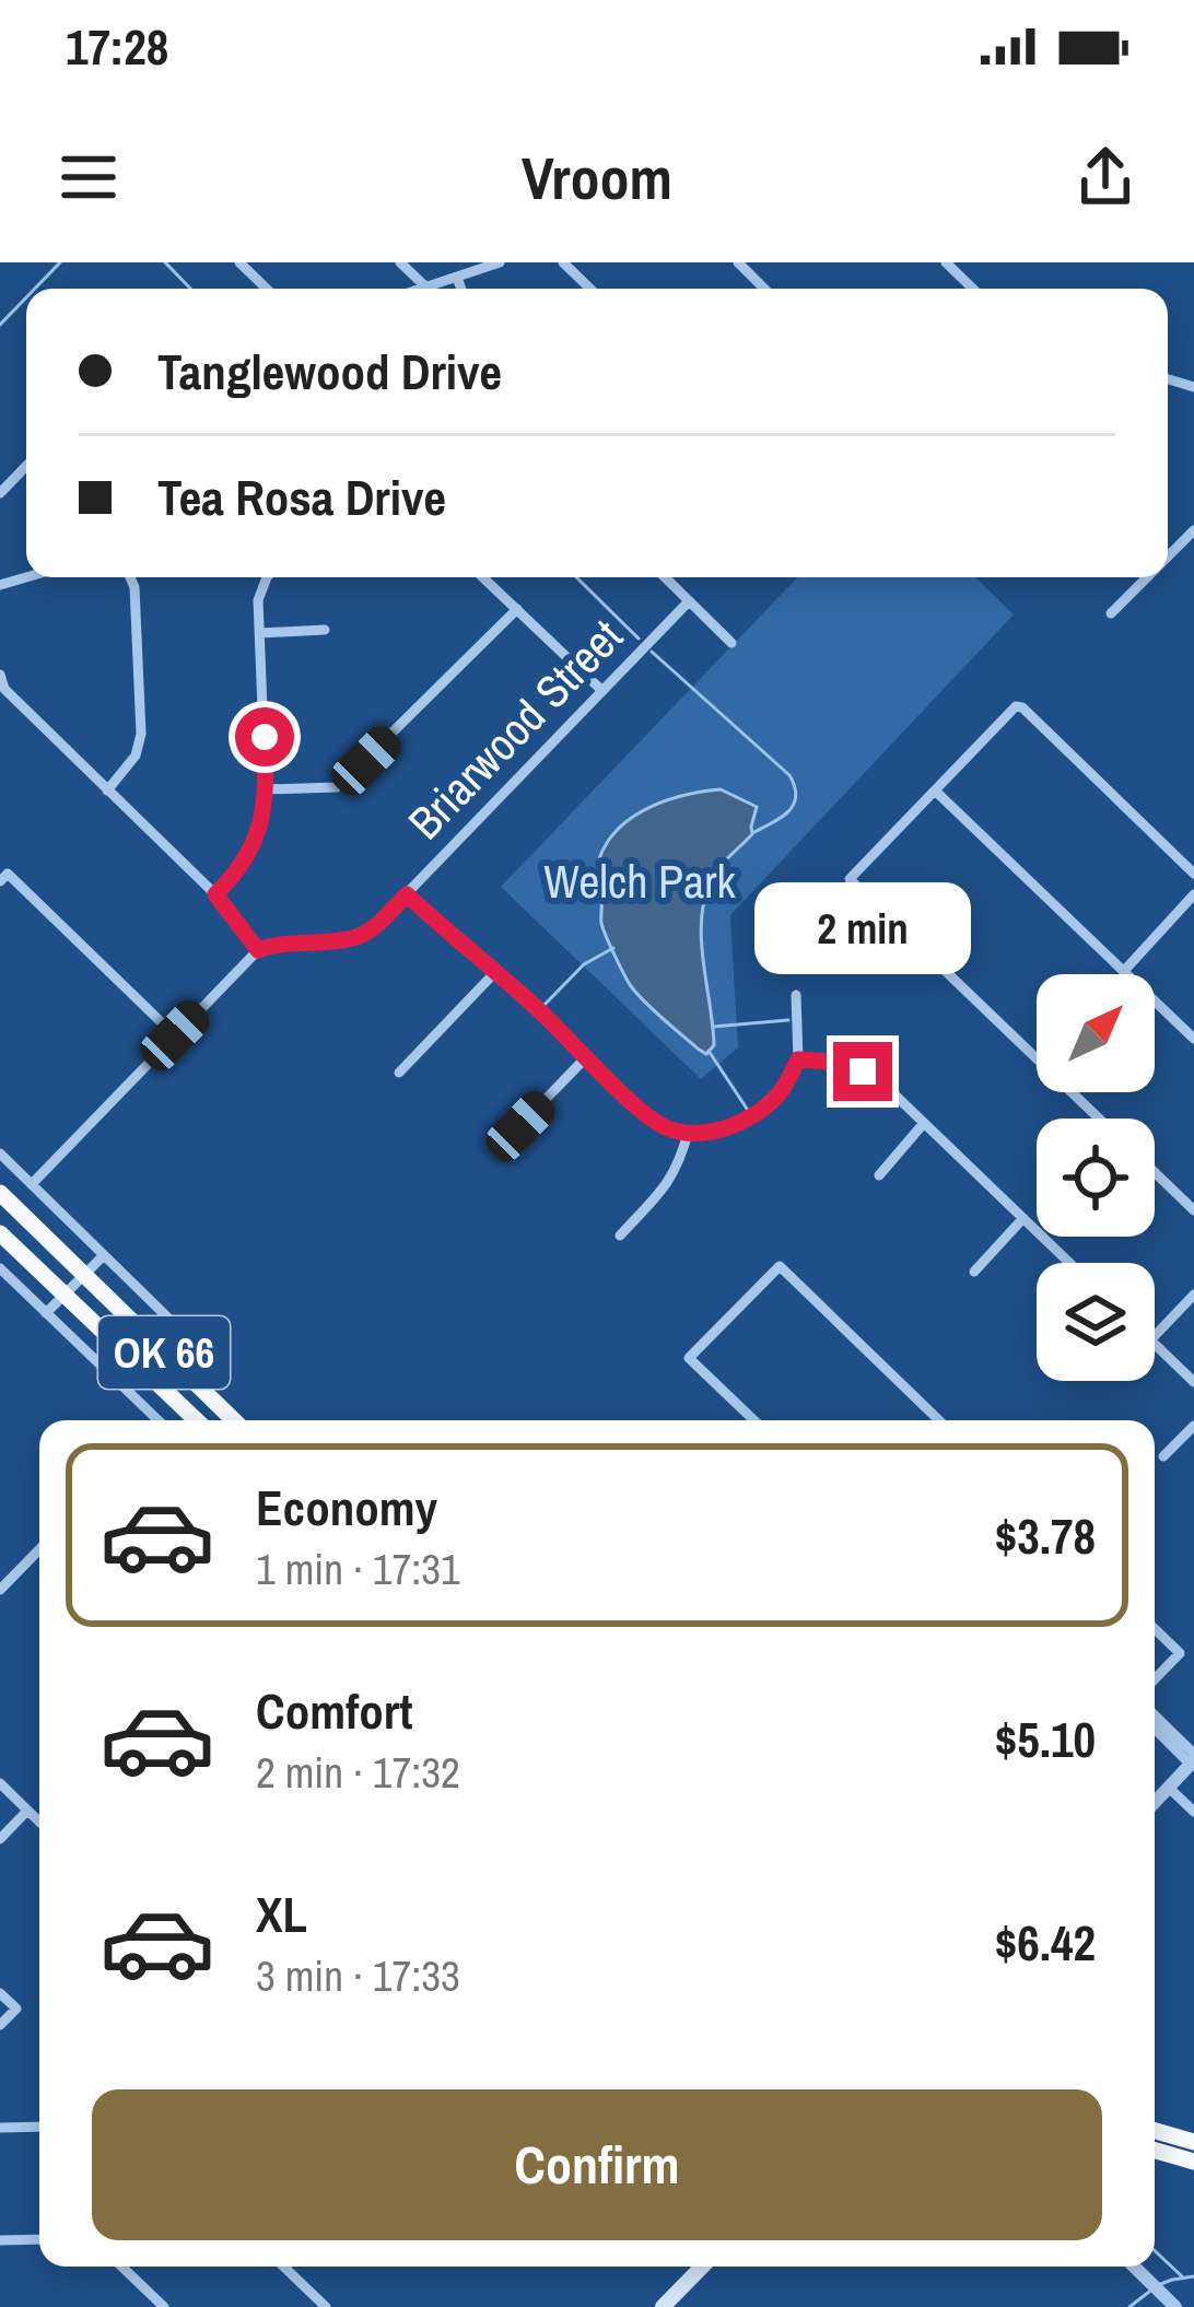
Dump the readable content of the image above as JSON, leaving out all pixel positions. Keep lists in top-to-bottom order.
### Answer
{
  "streets": {
    "highway": ["OK 66"],
    "street": ["Briarwood Street"]
  },
  "parks": ["Welch Park"],
  "north": "top right",
  "page": {
    "status": "17:28",
    "header": "Vroom",
    "banner": ["Tanglewood Drive", "Tea Rosa Drive"],
    "bubble": "2 min",
    "list": [
      {
        "name": "Economy",
        "note": "1 min · 17:31",
        "value": "$3.78"
      },
      {
        "name": "Comfort",
        "note": "2 min · 17:32",
        "value": "$5.10"
      },
      {
        "name": "XL",
        "note": "3 min · 17:33",
        "value": "$6.42"
      }
    ],
    "buttons": "Confirm"
  }
}
